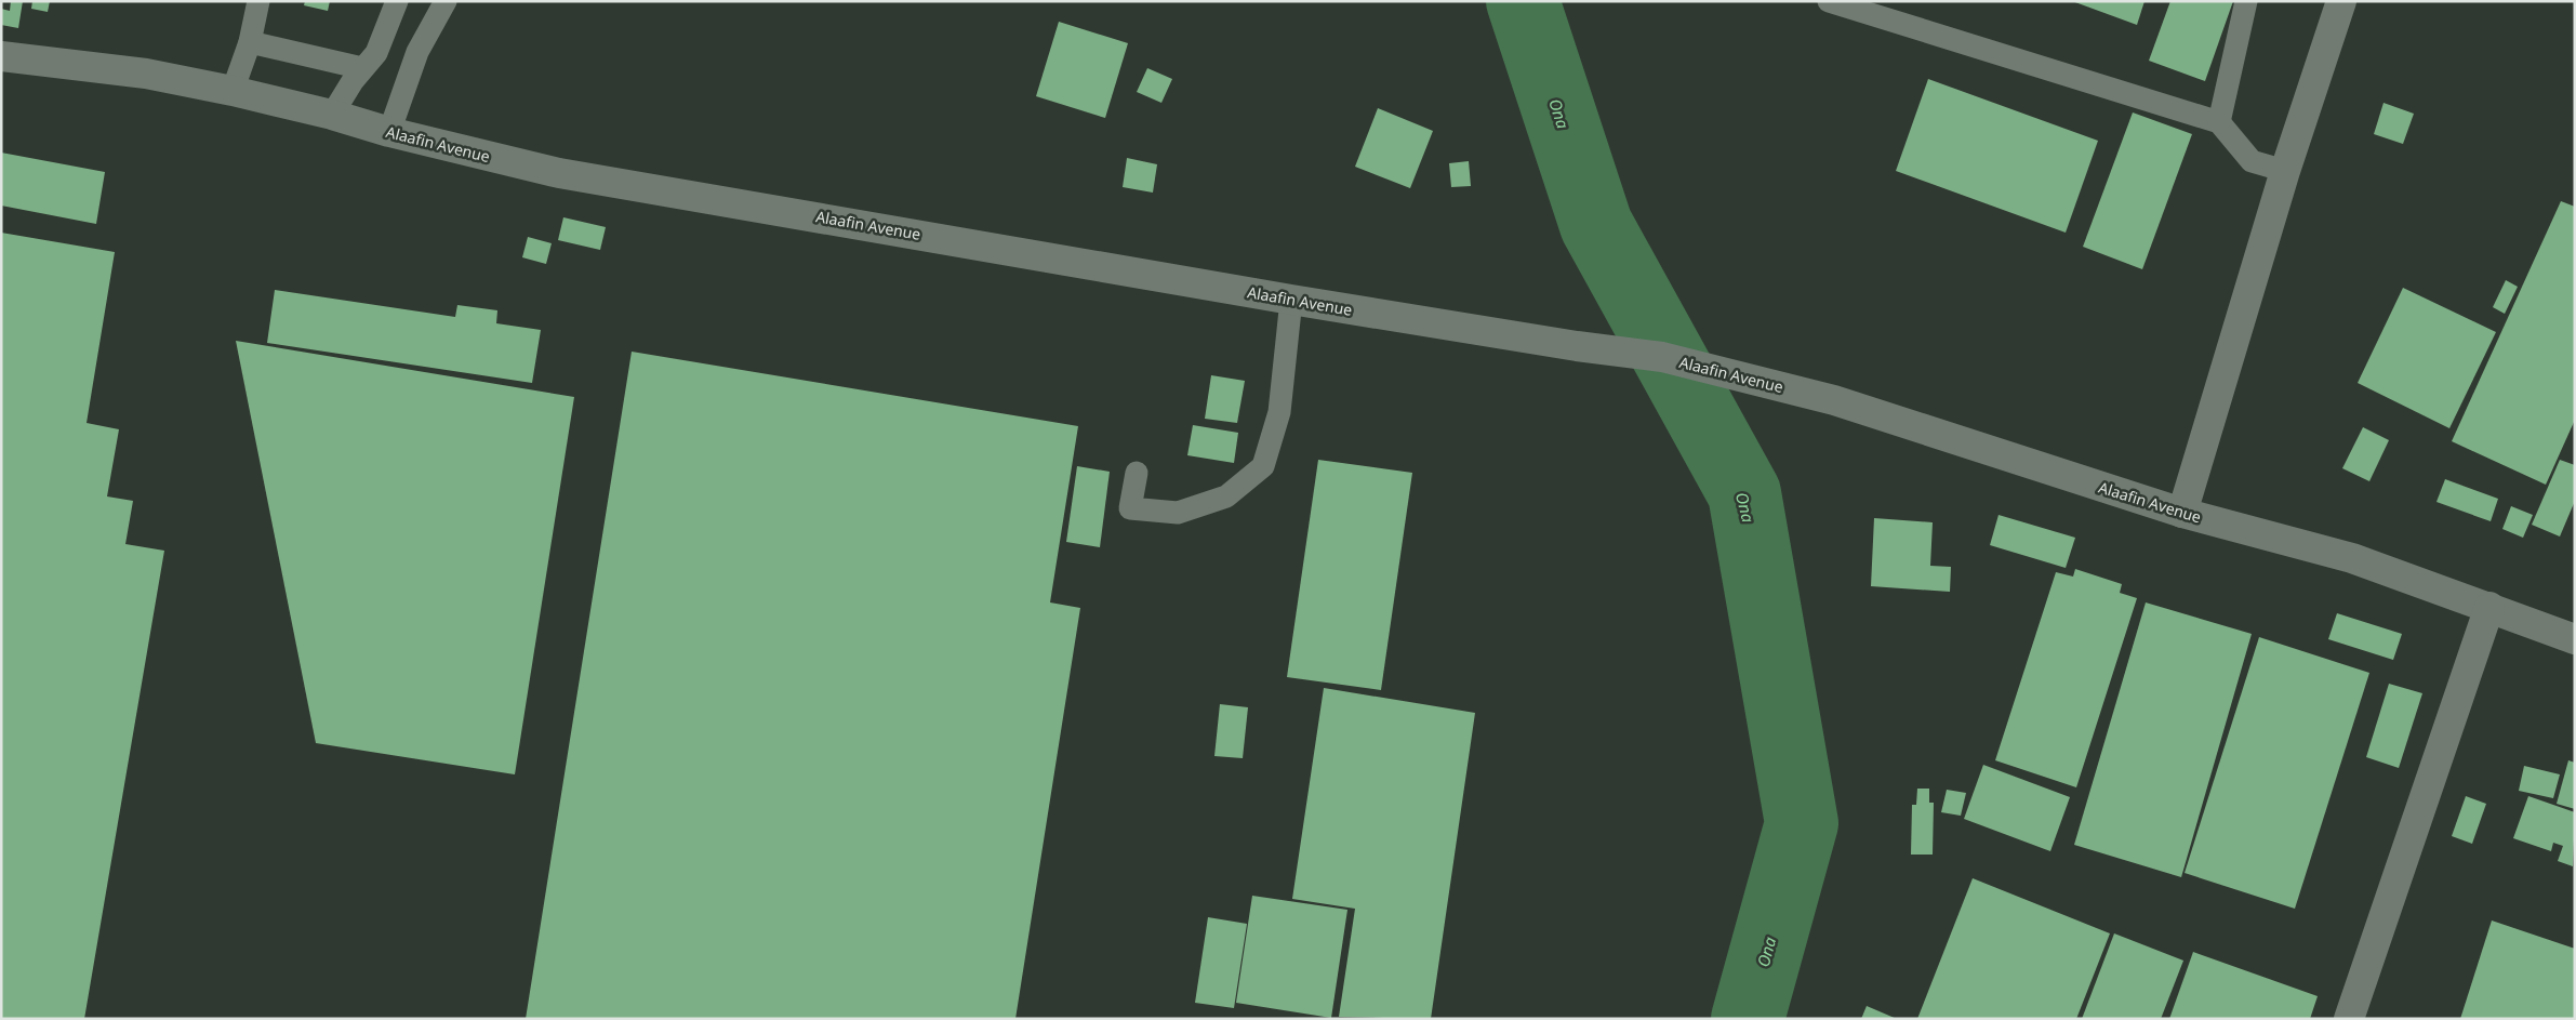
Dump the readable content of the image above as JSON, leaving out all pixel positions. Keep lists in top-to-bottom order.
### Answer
{
  "streets": {
    "street": ["Alaafin Avenue"]
  },
  "water": ["Ona"]
}
